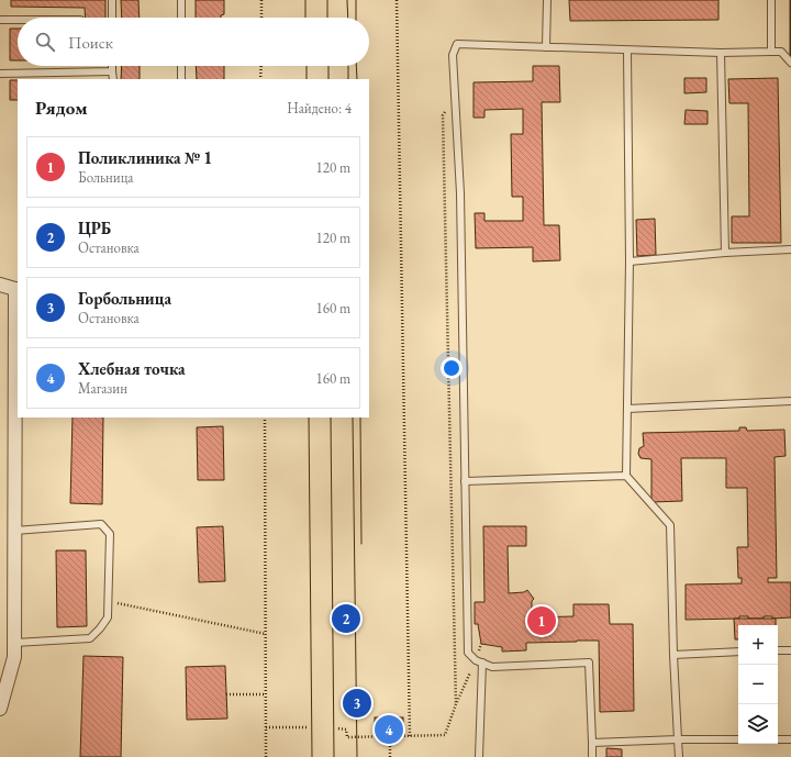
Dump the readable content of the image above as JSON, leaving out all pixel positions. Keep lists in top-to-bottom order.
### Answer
{
  "page": {
    "search": "Поиск",
    "heading": ["Рядом", "Найдено: 4"],
    "list": [
      {
        "mark": "1",
        "name": "Поликлиника № 1",
        "note": "Больница",
        "value": "120 m"
      },
      {
        "mark": "2",
        "name": "ЦРБ",
        "note": "Остановка",
        "value": "120 m"
      },
      {
        "mark": "3",
        "name": "Горбольница",
        "note": "Остановка",
        "value": "160 m"
      },
      {
        "mark": "4",
        "name": "Хлебная точка",
        "note": "Магазин",
        "value": "160 m"
      }
    ],
    "pins": [
      "2",
      "1",
      "3",
      "4"
    ],
    "map_buttons": ["+", "−"]
  }
}
